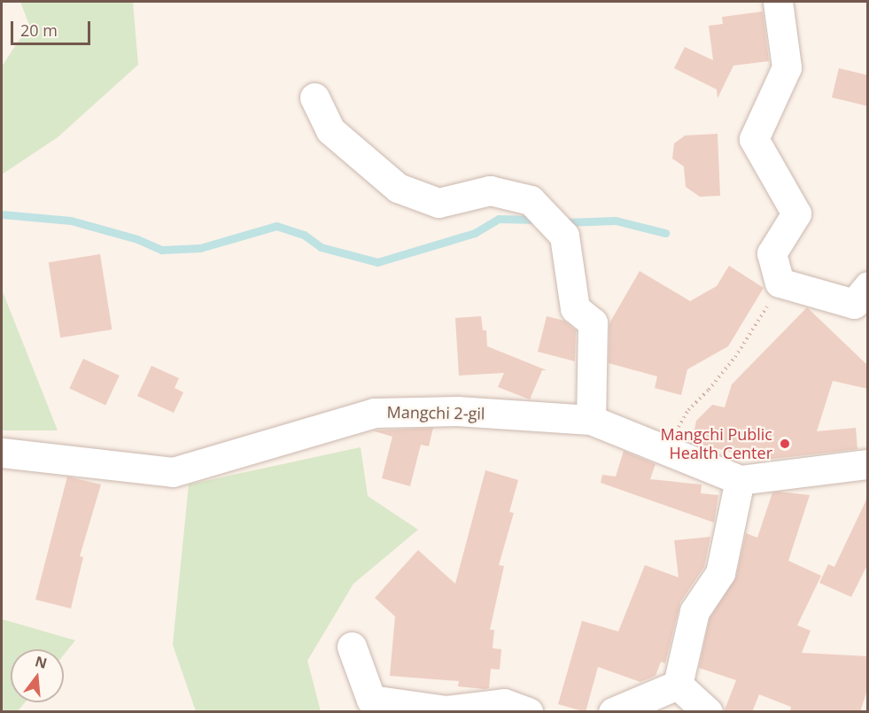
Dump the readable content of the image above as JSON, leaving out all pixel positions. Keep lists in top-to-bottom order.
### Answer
{
  "streets": {
    "street": ["Mangchi 2-gil"]
  },
  "places": ["Mangchi Public Health Center"],
  "scale_bar": "20 m",
  "north": "top"
}
